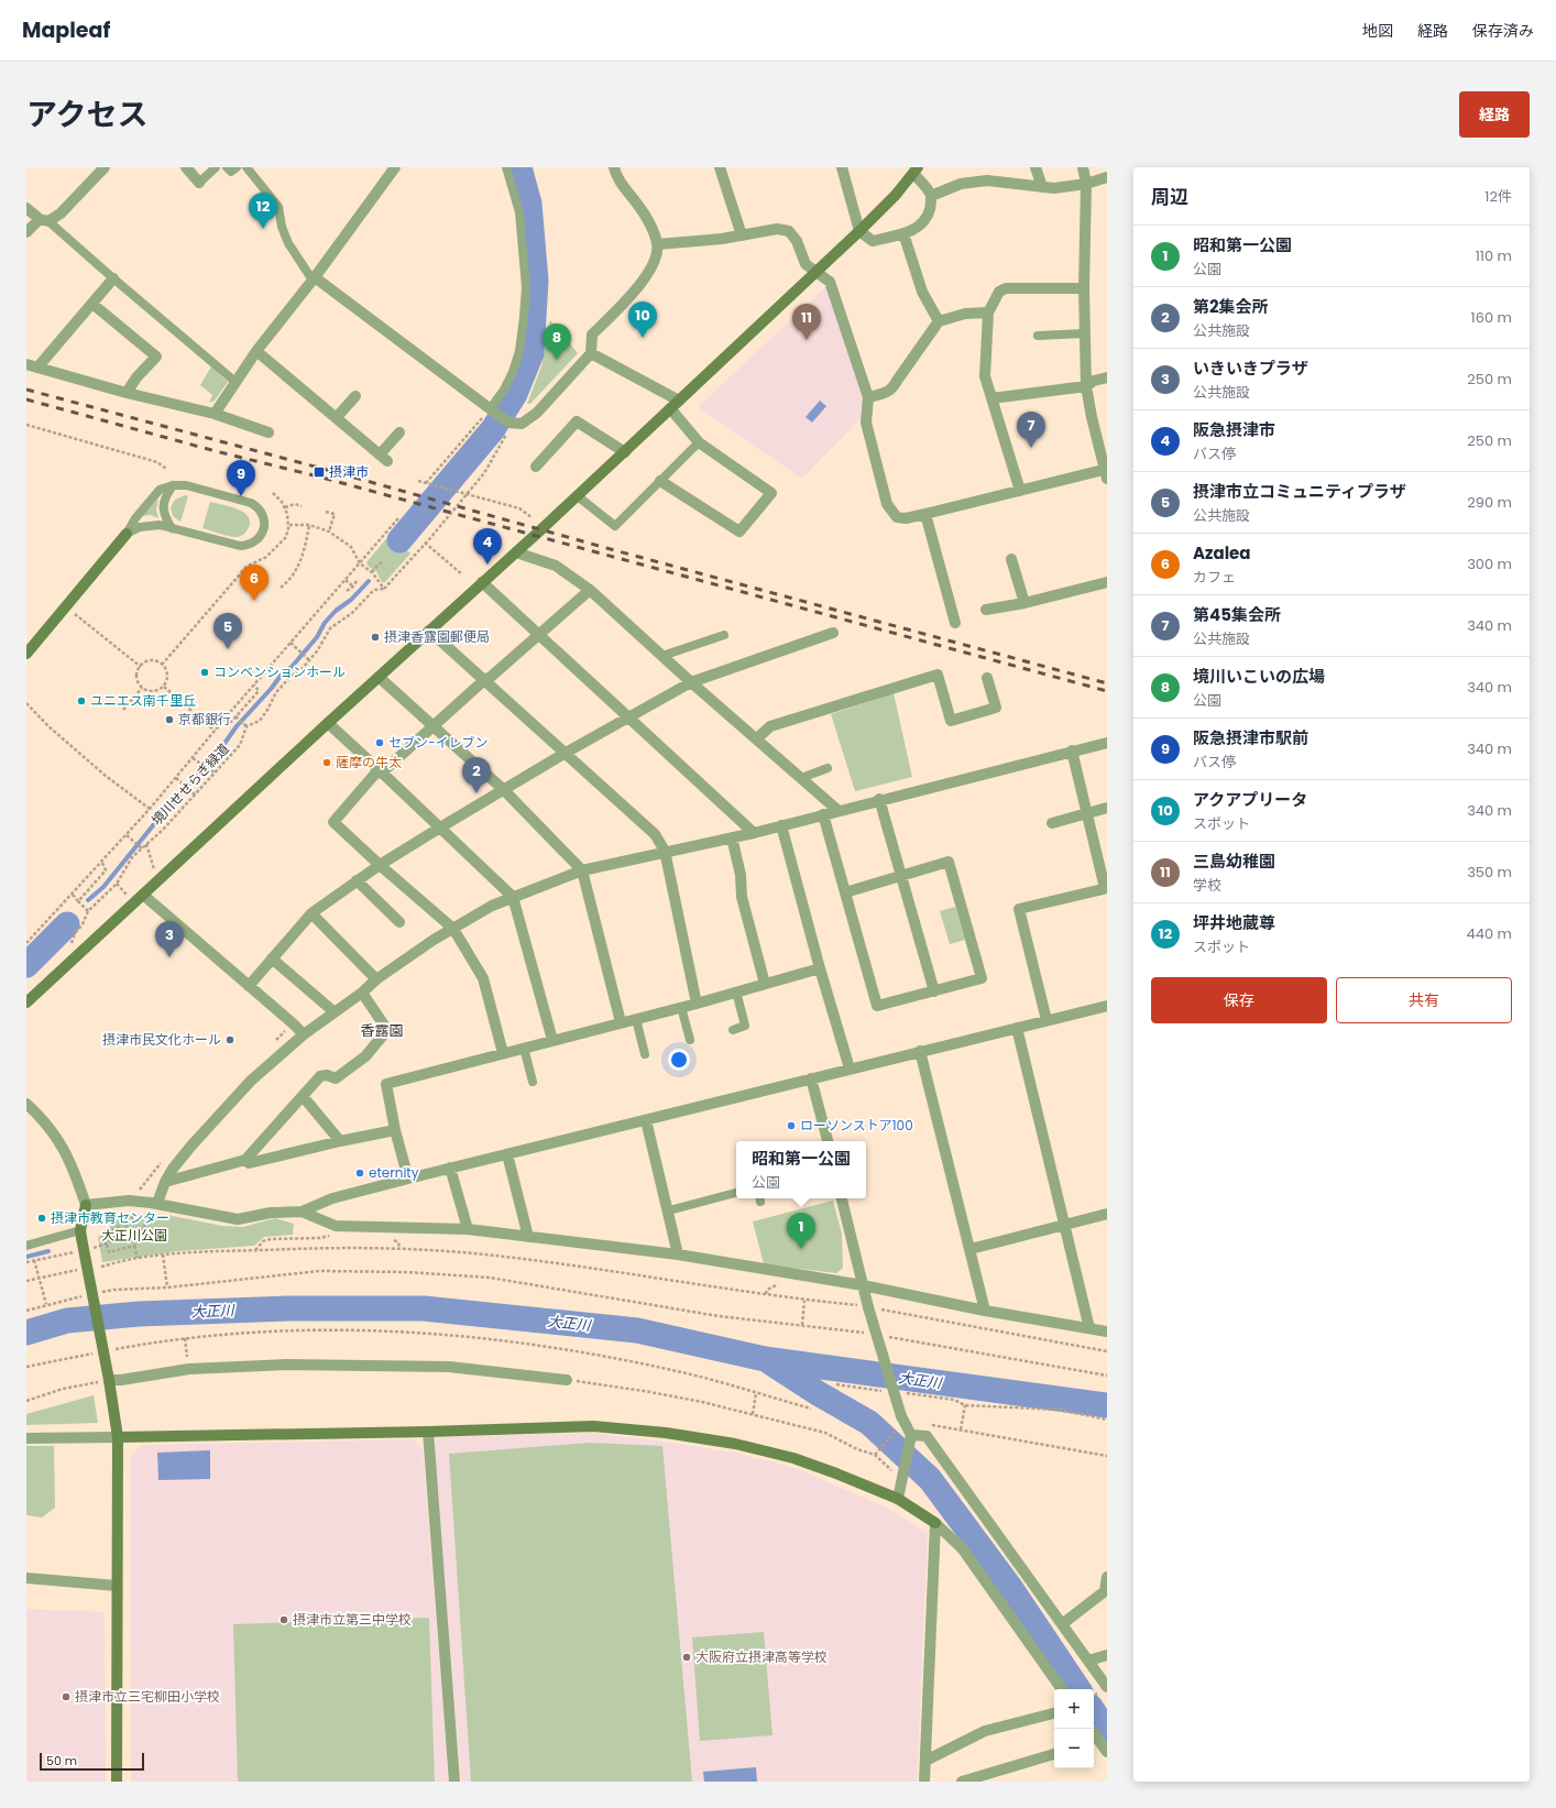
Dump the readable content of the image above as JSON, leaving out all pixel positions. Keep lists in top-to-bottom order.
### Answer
{
  "streets": {
    "path": ["境川せせらぎ緑道"]
  },
  "districts": ["香露園"],
  "water": ["大正川"],
  "parks": ["大正川公園"],
  "places": {
    "transit": ["摂津市"],
    "other": [
      "摂津香露園郵便局",
      "コンベンションホール",
      "ユニエス南千里丘",
      "京都銀行",
      "セブン-イレブン",
      "薩摩の牛太",
      "摂津市民文化ホール",
      "ローソンストア100",
      "eternity",
      "摂津市教育センター",
      "摂津市立第三中学校",
      "大阪府立摂津高等学校",
      "摂津市立三宅柳田小学校"
    ]
  },
  "scale_bar": "50 m",
  "page": {
    "header": "Mapleaf",
    "nav": ["地図", "経路", "保存済み"],
    "title": "アクセス",
    "buttons": [
      "経路",
      ["保存", "共有"]
    ],
    "heading": ["周辺", "12件"],
    "pins": [
      "12",
      "10",
      "11",
      "8",
      "7",
      "9",
      "4",
      "6",
      "5",
      "2",
      "3",
      "1"
    ],
    "list": [
      {
        "mark": "1",
        "name": "昭和第一公園",
        "note": "公園",
        "value": "110 m"
      },
      {
        "mark": "2",
        "name": "第2集会所",
        "note": "公共施設",
        "value": "160 m"
      },
      {
        "mark": "3",
        "name": "いきいきプラザ",
        "note": "公共施設",
        "value": "250 m"
      },
      {
        "mark": "4",
        "name": "阪急摂津市",
        "note": "バス停",
        "value": "250 m"
      },
      {
        "mark": "5",
        "name": "摂津市立コミュニティプラザ",
        "note": "公共施設",
        "value": "290 m"
      },
      {
        "mark": "6",
        "name": "Azalea",
        "note": "カフェ",
        "value": "300 m"
      },
      {
        "mark": "7",
        "name": "第45集会所",
        "note": "公共施設",
        "value": "340 m"
      },
      {
        "mark": "8",
        "name": "境川いこいの広場",
        "note": "公園",
        "value": "340 m"
      },
      {
        "mark": "9",
        "name": "阪急摂津市駅前",
        "note": "バス停",
        "value": "340 m"
      },
      {
        "mark": "10",
        "name": "アクアプリータ",
        "note": "スポット",
        "value": "340 m"
      },
      {
        "mark": "11",
        "name": "三島幼稚園",
        "note": "学校",
        "value": "350 m"
      },
      {
        "mark": "12",
        "name": "坪井地蔵尊",
        "note": "スポット",
        "value": "440 m"
      }
    ],
    "popup": ["昭和第一公園", "公園"],
    "map_buttons": ["+", "−"],
    "scale": "50 m"
  }
}
